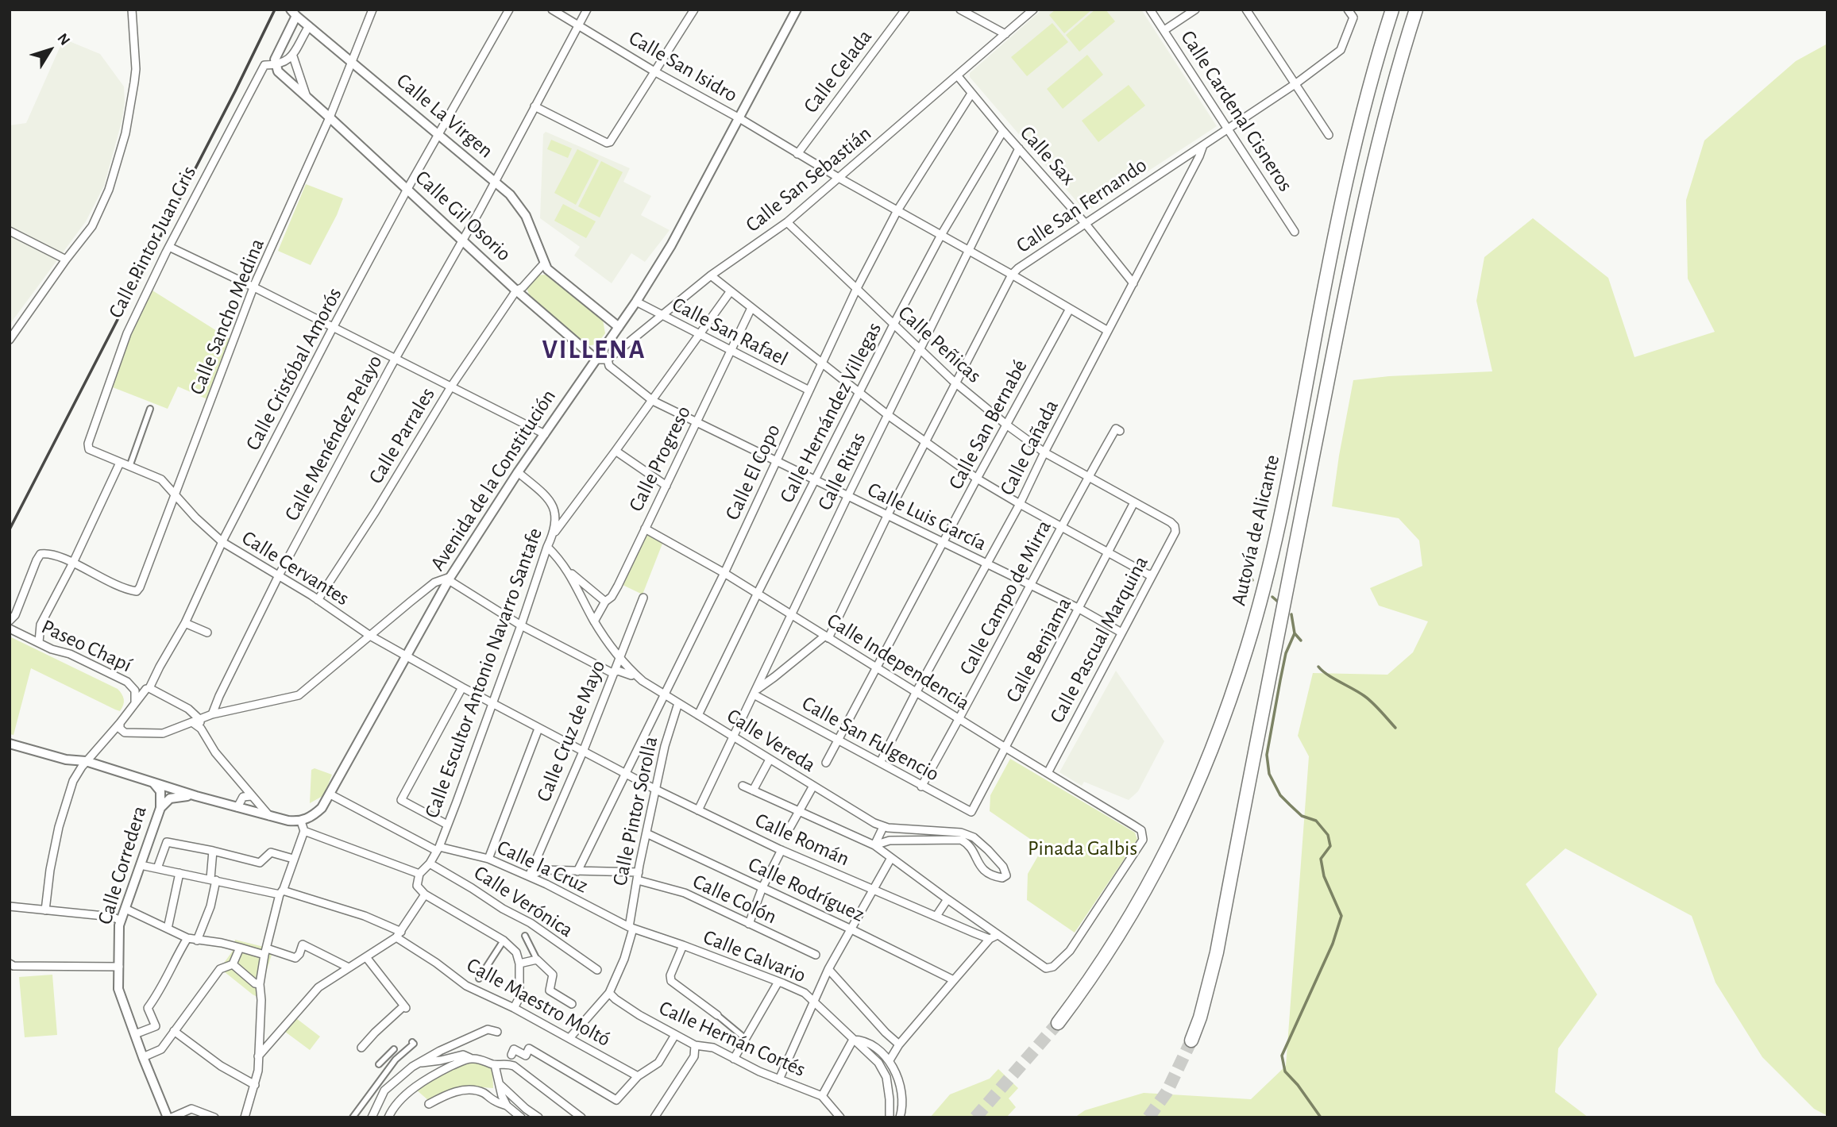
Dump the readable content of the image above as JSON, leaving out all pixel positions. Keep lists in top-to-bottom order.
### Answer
{
  "streets": {
    "highway": ["Autovía de Alicante"],
    "street": [
      "Calle San Isidro",
      "Calle Celada",
      "Calle Cardenal Cisneros",
      "Calle La Virgen",
      "Calle Sax",
      "Calle San Sebastián",
      "Calle San Fernando",
      "Calle Gil Osorio",
      "Calle Pintor Juan Gris",
      "Calle Sancho Medina",
      "Calle San Rafael",
      "Calle Peñicas",
      "Calle Cristóbal Amorós",
      "Calle Hernández Villegas",
      "Calle San Bernabé",
      "Calle Parrales",
      "Calle Menéndez Pelayo",
      "Calle Cañada",
      "Calle Progreso",
      "Calle Ritas",
      "Calle El Copo",
      "Avenida de la Constitución",
      "Calle Luis García",
      "Calle Cervantes",
      "Calle Campo de Mirra",
      "Calle Pascual Marquina",
      "Paseo Chapí",
      "Calle Benjama",
      "Calle Independencia",
      "Calle Escultor Antonio Navarro Santafe",
      "Calle Cruz de Mayo",
      "Calle San Fulgencio",
      "Calle Vereda",
      "Calle Pintor Sorolla",
      "Calle Román",
      "Calle Corredera",
      "Calle la Cruz",
      "Calle Rodríguez",
      "Calle Colón",
      "Calle Verónica",
      "Calle Calvario",
      "Calle Maestro Moltó",
      "Calle Hernán Cortés"
    ]
  },
  "crossings": [
    ["Calle San Isidro", "Calle Celada"],
    ["Calle San Isidro", "Calle San Sebastián"],
    ["Calle San Isidro", "Calle San Fernando"],
    ["Calle San Isidro", "Calle Hernández Villegas"],
    ["Calle San Isidro", "Calle San Bernabé"],
    ["Calle San Isidro", "Calle Menéndez Pelayo"],
    ["Calle San Isidro", "Calle Cañada"],
    ["Calle San Isidro", "Calle Ritas"],
    ["Calle San Isidro", "Calle El Copo"],
    ["Calle San Isidro", "Avenida de la Constitución"],
    ["Calle Cardenal Cisneros", "Calle San Fernando"],
    ["Calle La Virgen", "Calle Pintor Juan Gris"],
    ["Calle La Virgen", "Calle Sancho Medina"],
    ["Calle La Virgen", "Calle Cristóbal Amorós"],
    ["Calle La Virgen", "Calle Parrales"],
    ["Calle La Virgen", "Calle Menéndez Pelayo"],
    ["Calle Sax", "Calle San Sebastián"],
    ["Calle Sax", "Calle San Fernando"],
    ["Calle Sax", "Calle Hernández Villegas"],
    ["Calle Sax", "Calle Cañada"],
    ["Calle Sax", "Calle Ritas"],
    ["Calle Sax", "Calle El Copo"],
    ["Calle San Sebastián", "Calle San Rafael"],
    ["Calle San Sebastián", "Calle Peñicas"],
    ["Calle San Sebastián", "Calle Luis García"],
    ["Calle San Fernando", "Calle Peñicas"],
    ["Calle San Fernando", "Calle Cañada"],
    ["Calle San Fernando", "Calle Ritas"],
    ["Calle San Fernando", "Calle Luis García"],
    ["Calle San Fernando", "Calle Independencia"],
    ["Calle San Fernando", "Calle San Fulgencio"],
    ["Calle Gil Osorio", "Calle Pintor Juan Gris"],
    ["Calle Gil Osorio", "Calle Sancho Medina"],
    ["Calle Gil Osorio", "Calle Cristóbal Amorós"],
    ["Calle Gil Osorio", "Calle Parrales"],
    ["Calle Gil Osorio", "Calle Menéndez Pelayo"],
    ["Calle Gil Osorio", "Avenida de la Constitución"],
    ["Calle Pintor Juan Gris", "Calle Cervantes"],
    ["Calle Sancho Medina", "Calle Cervantes"],
    ["Calle San Rafael", "Calle Progreso"],
    ["Calle San Rafael", "Calle El Copo"],
    ["Calle San Rafael", "Avenida de la Constitución"],
    ["Calle Peñicas", "Calle Hernández Villegas"],
    ["Calle Peñicas", "Calle San Bernabé"],
    ["Calle Peñicas", "Calle Cañada"],
    ["Calle Peñicas", "Calle Ritas"],
    ["Calle Peñicas", "Calle El Copo"],
    ["Calle Peñicas", "Calle Campo de Mirra"],
    ["Calle Peñicas", "Calle Pascual Marquina"],
    ["Calle Peñicas", "Calle Benjama"],
    ["Calle Cristóbal Amorós", "Calle Cervantes"],
    ["Calle Cristóbal Amorós", "Paseo Chapí"],
    ["Calle Hernández Villegas", "Calle Luis García"],
    ["Calle Hernández Villegas", "Calle Independencia"],
    ["Calle Hernández Villegas", "Calle Vereda"],
    ["Calle San Bernabé", "Calle Luis García"],
    ["Calle San Bernabé", "Calle Independencia"],
    ["Calle San Bernabé", "Calle San Fulgencio"],
    ["Calle Parrales", "Calle Cervantes"],
    ["Calle Menéndez Pelayo", "Calle Cervantes"],
    ["Calle Cañada", "Calle Luis García"],
    ["Calle Cañada", "Calle Independencia"],
    ["Calle Cañada", "Calle San Fulgencio"],
    ["Calle Progreso", "Calle Luis García"],
    ["Calle Progreso", "Calle Independencia"],
    ["Calle Progreso", "Calle Vereda"],
    ["Calle Ritas", "Calle Luis García"],
    ["Calle Ritas", "Calle Independencia"],
    ["Calle Ritas", "Calle San Fulgencio"],
    ["Calle Ritas", "Calle Vereda"],
    ["Calle Ritas", "Calle Román"],
    ["Calle El Copo", "Calle Luis García"],
    ["Calle El Copo", "Calle Independencia"],
    ["Calle El Copo", "Calle Vereda"],
    ["Calle El Copo", "Calle Román"],
    ["Calle El Copo", "Calle Colón"],
    ["Avenida de la Constitución", "Calle Cervantes"],
    ["Avenida de la Constitución", "Calle Escultor Antonio Navarro Santafe"],
    ["Avenida de la Constitución", "Calle Vereda"],
    ["Avenida de la Constitución", "Calle la Cruz"],
    ["Calle Luis García", "Calle Campo de Mirra"],
    ["Calle Luis García", "Calle Pascual Marquina"],
    ["Calle Luis García", "Calle Benjama"],
    ["Calle Cervantes", "Calle Escultor Antonio Navarro Santafe"],
    ["Calle Cervantes", "Calle Román"],
    ["Calle Campo de Mirra", "Calle Independencia"],
    ["Calle Campo de Mirra", "Calle San Fulgencio"],
    ["Calle Pascual Marquina", "Calle Independencia"],
    ["Calle Benjama", "Calle Independencia"],
    ["Calle Benjama", "Calle San Fulgencio"],
    ["Calle Independencia", "Calle Román"],
    ["Calle Escultor Antonio Navarro Santafe", "Calle Vereda"],
    ["Calle Escultor Antonio Navarro Santafe", "Calle la Cruz"],
    ["Calle Escultor Antonio Navarro Santafe", "Calle Verónica"],
    ["Calle Cruz de Mayo", "Calle Vereda"],
    ["Calle Cruz de Mayo", "Calle Román"],
    ["Calle Cruz de Mayo", "Calle la Cruz"],
    ["Calle Cruz de Mayo", "Calle Colón"],
    ["Calle Vereda", "Calle Pintor Sorolla"],
    ["Calle Pintor Sorolla", "Calle Román"],
    ["Calle Pintor Sorolla", "Calle la Cruz"],
    ["Calle Pintor Sorolla", "Calle Rodríguez"],
    ["Calle Pintor Sorolla", "Calle Colón"],
    ["Calle Pintor Sorolla", "Calle Calvario"],
    ["Calle Pintor Sorolla", "Calle Maestro Moltó"],
    ["Calle Pintor Sorolla", "Calle Hernán Cortés"],
    ["Calle Corredera", "Calle Maestro Moltó"],
    ["Calle la Cruz", "Calle Colón"],
    ["Calle la Cruz", "Calle Calvario"]
  ],
  "districts": ["VILLENA"],
  "parks": ["Pinada Galbis"],
  "north": "top right"
}
